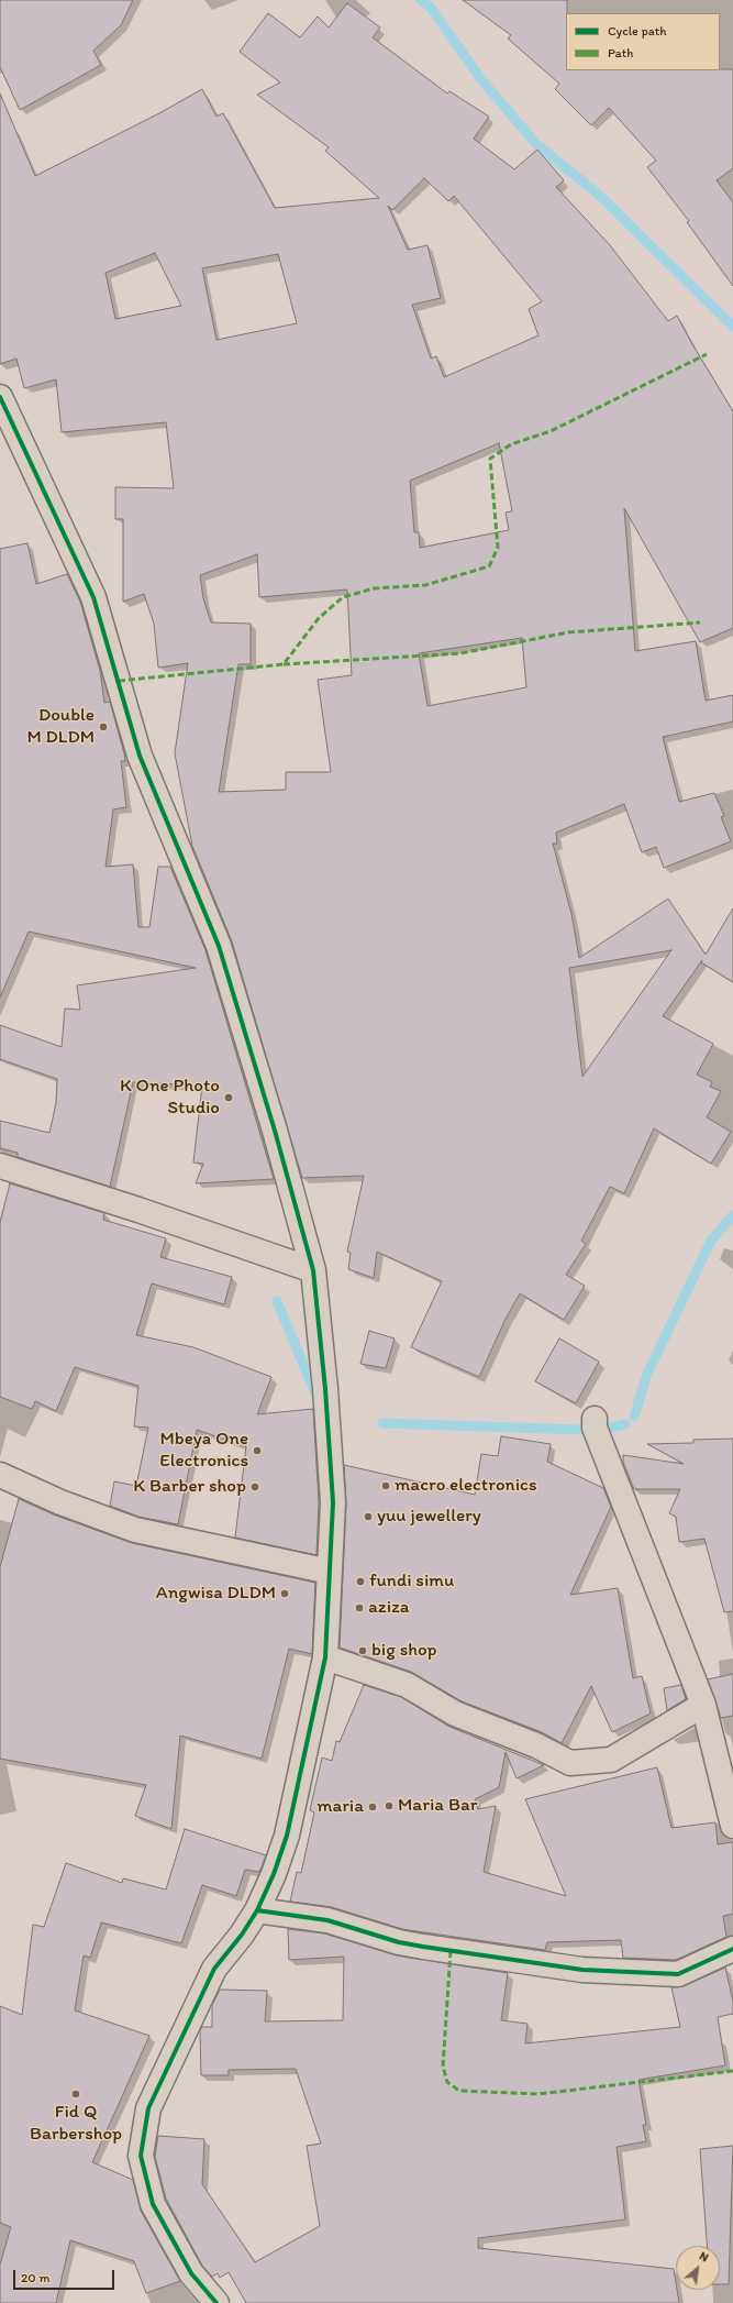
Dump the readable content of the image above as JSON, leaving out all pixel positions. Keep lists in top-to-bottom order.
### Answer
{
  "places": [
    "Double M DLDM",
    "K One Photo Studio",
    "Mbeya One Electronics",
    "macro electronics",
    "K Barber shop",
    "yuu jewellery",
    "fundi simu",
    "Angwisa DLDM",
    "aziza",
    "big shop",
    "Maria Bar",
    "maria",
    "Fid Q Barbershop"
  ],
  "legend": ["Cycle path", "Path"],
  "scale_bar": "20 m",
  "north": "top right"
}
